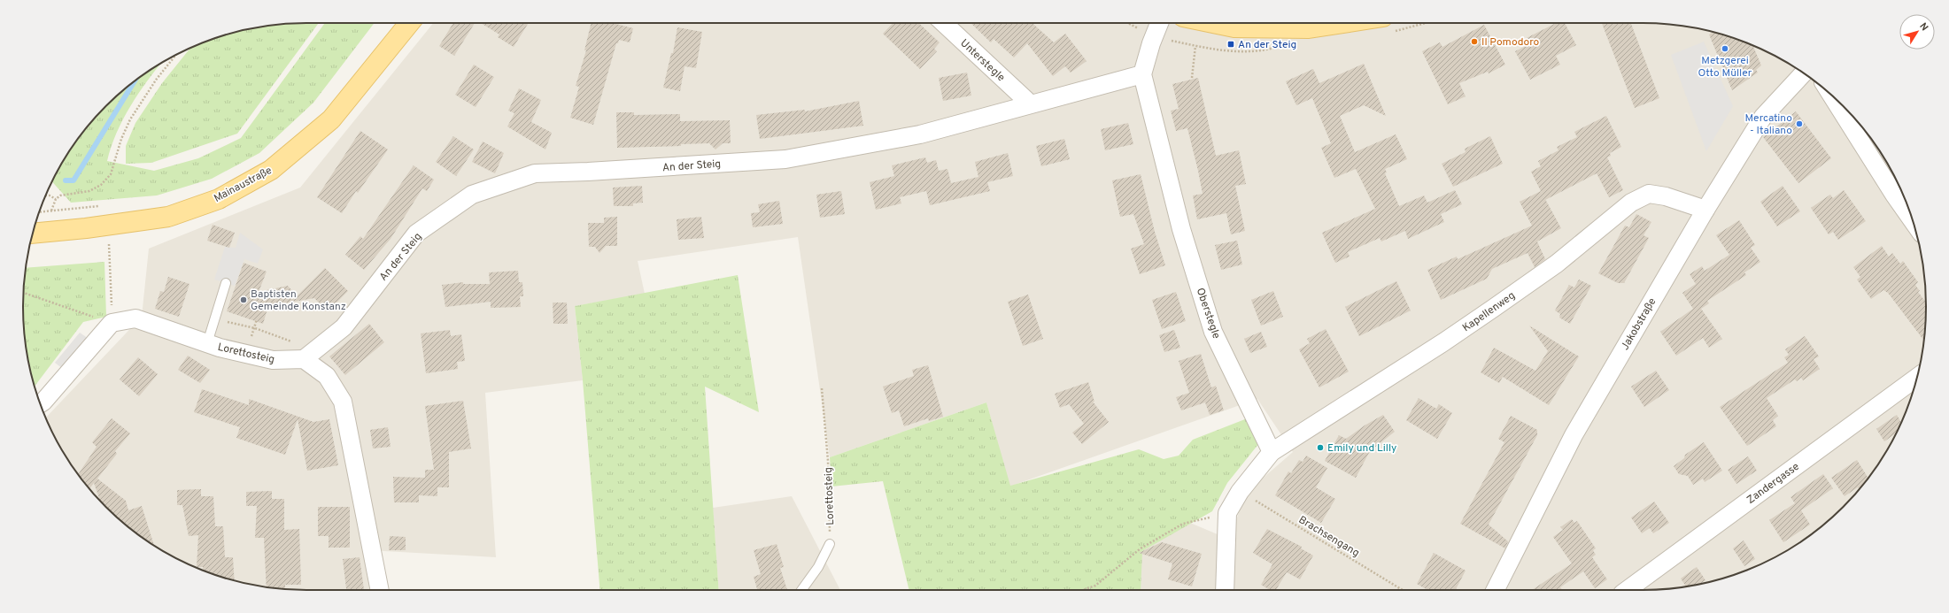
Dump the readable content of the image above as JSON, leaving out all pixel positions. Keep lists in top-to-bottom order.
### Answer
{
  "streets": {
    "main road": ["Mainaustraße"],
    "street": [
      "Unterstegle",
      "An der Steig",
      "Kapellenweg",
      "Oberstegle",
      "Jakobstraße",
      "Lorettosteig",
      "Zandergasse"
    ],
    "path": ["Brachsengang"]
  },
  "crossings": [
    ["Unterstegle", "An der Steig"],
    ["An der Steig", "Oberstegle"],
    ["An der Steig", "Lorettosteig"],
    ["Kapellenweg", "Oberstegle"],
    ["Kapellenweg", "Jakobstraße"]
  ],
  "places": {
    "other": [
      "Il Pomodoro",
      "Metzgerei Otto Müller",
      "Mercatino - Italiano",
      "Baptisten Gemeinde Konstanz",
      "Emily und Lilly"
    ],
    "transit": ["An der Steig"]
  },
  "north": "top right"
}
